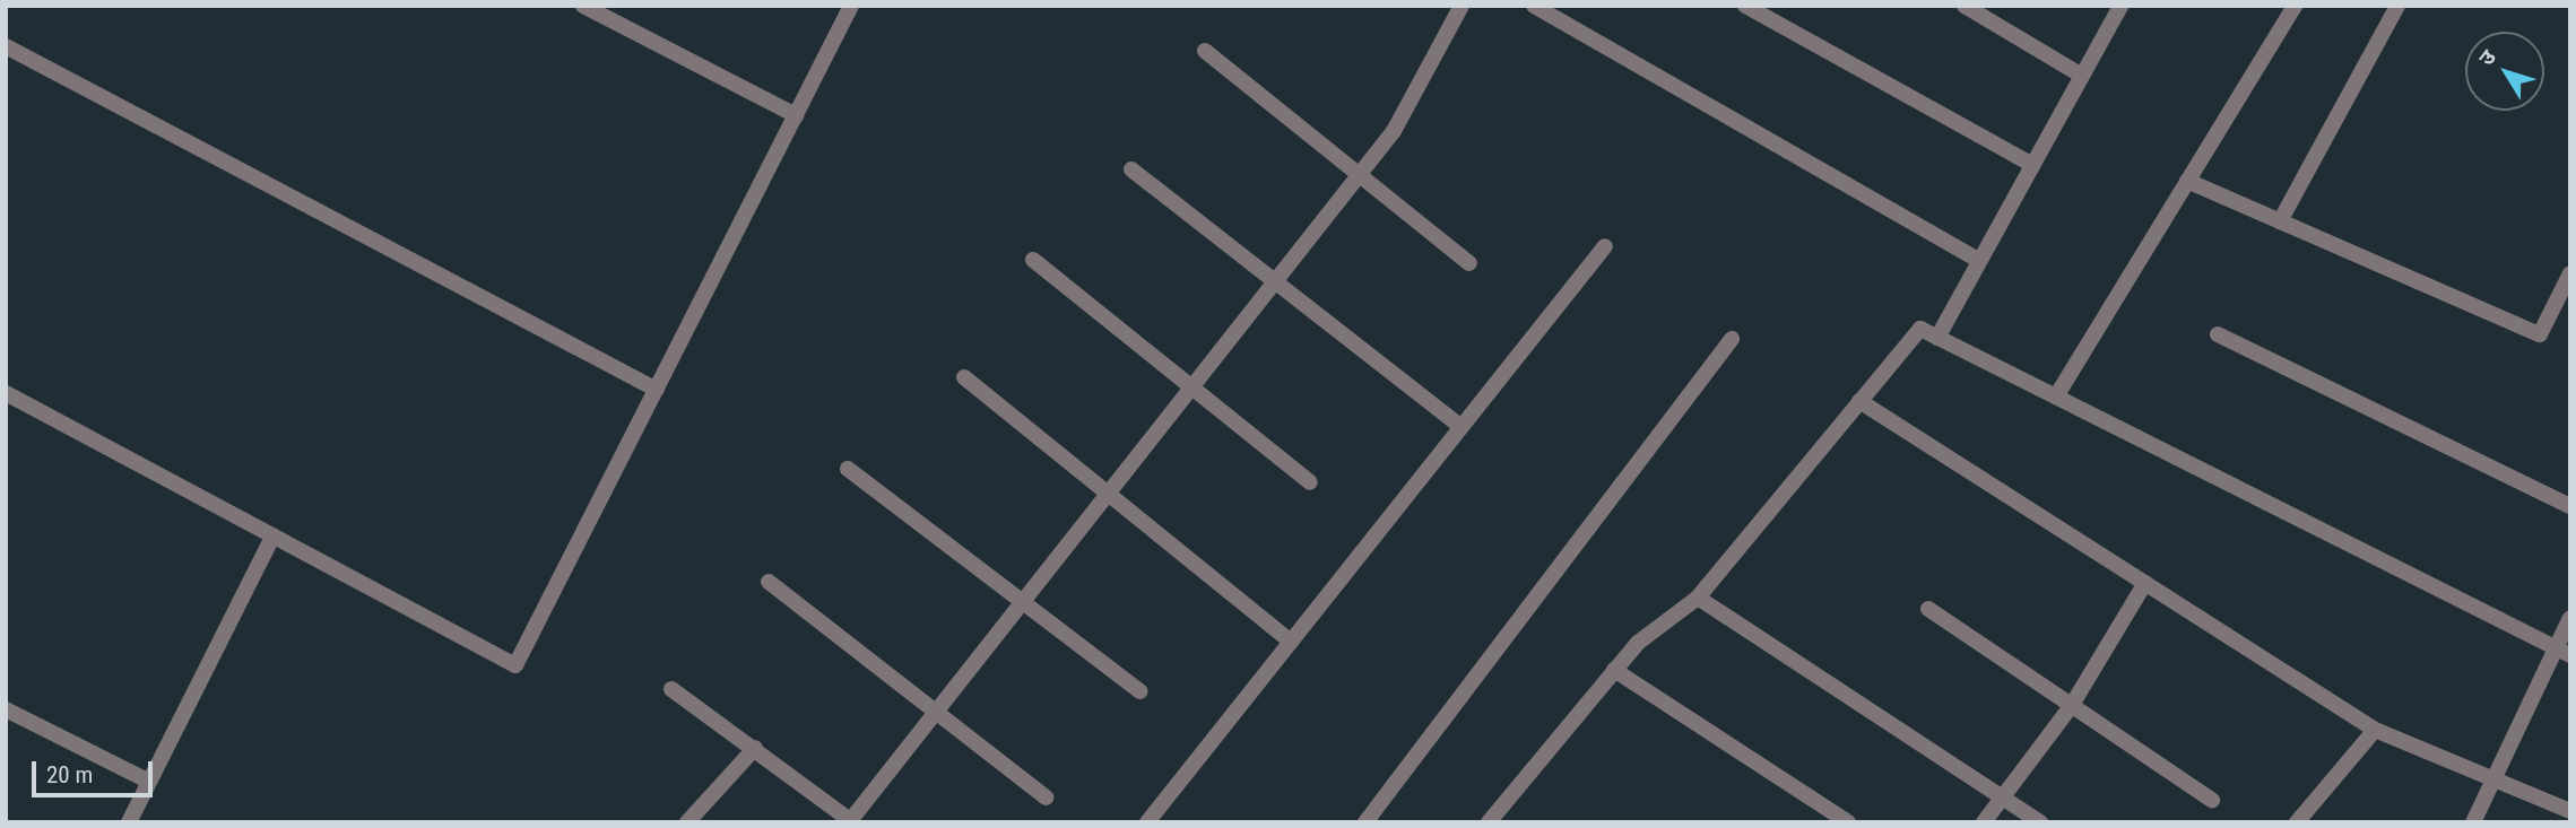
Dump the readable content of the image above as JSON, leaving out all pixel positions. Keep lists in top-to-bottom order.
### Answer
{
  "scale_bar": "20 m",
  "north": "top left"
}
